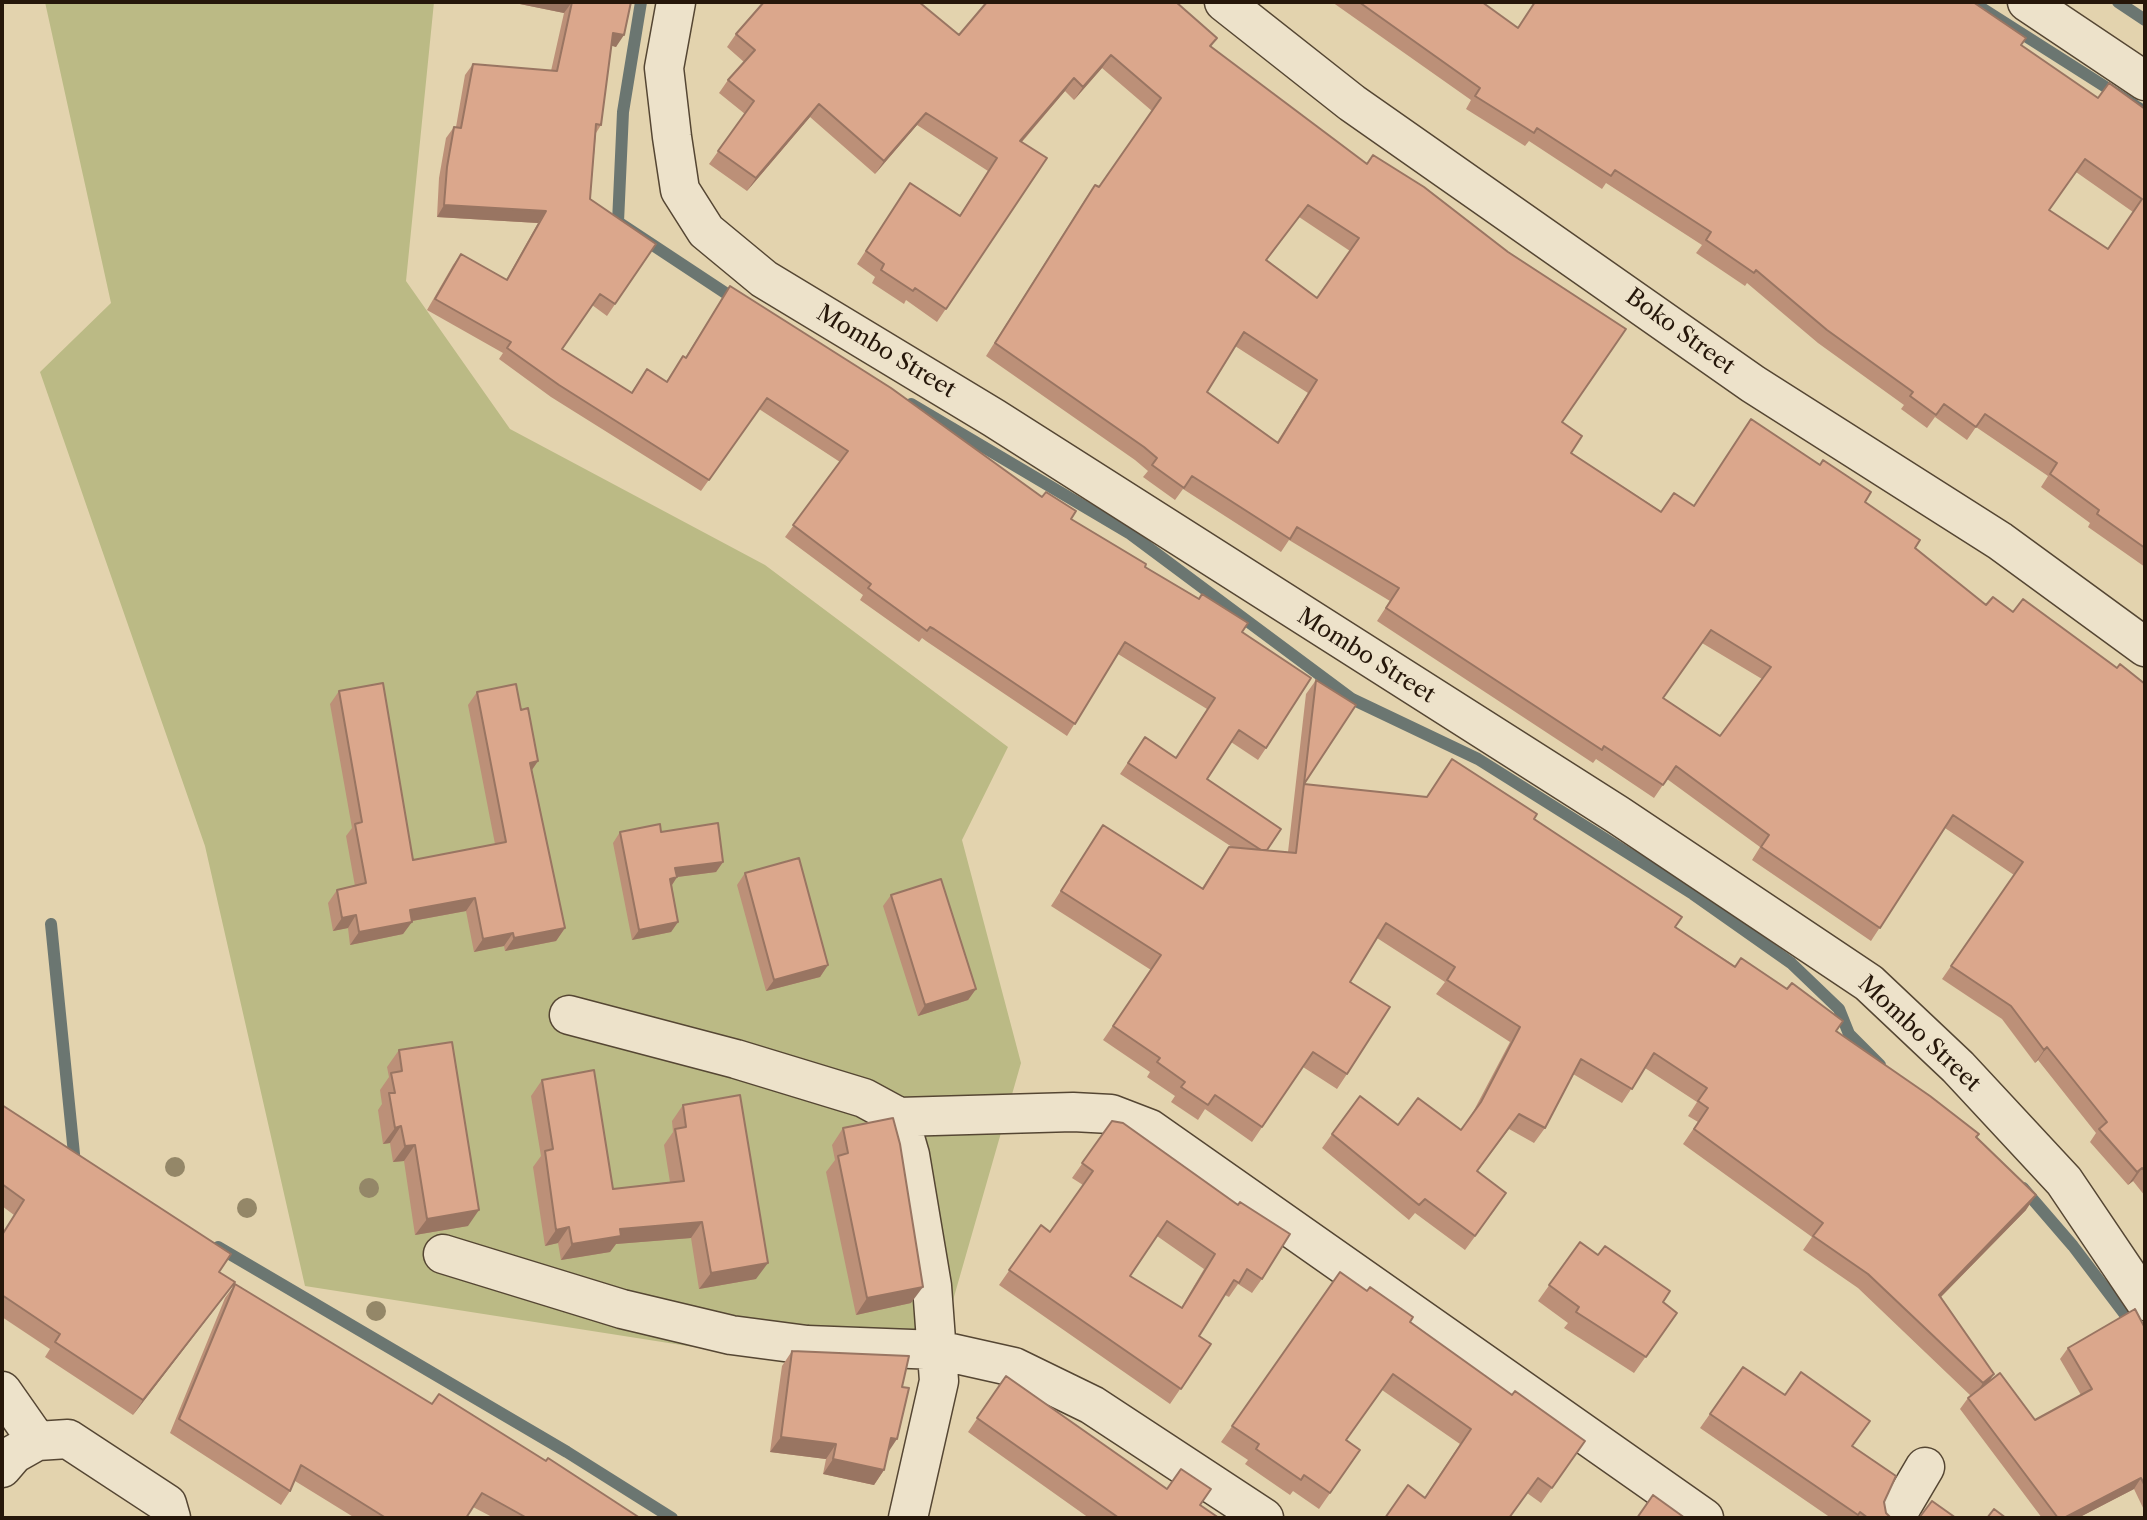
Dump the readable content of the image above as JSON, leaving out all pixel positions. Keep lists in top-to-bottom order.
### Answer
{
  "streets": {
    "street": ["Boko Street", "Mombo Street"]
  }
}
